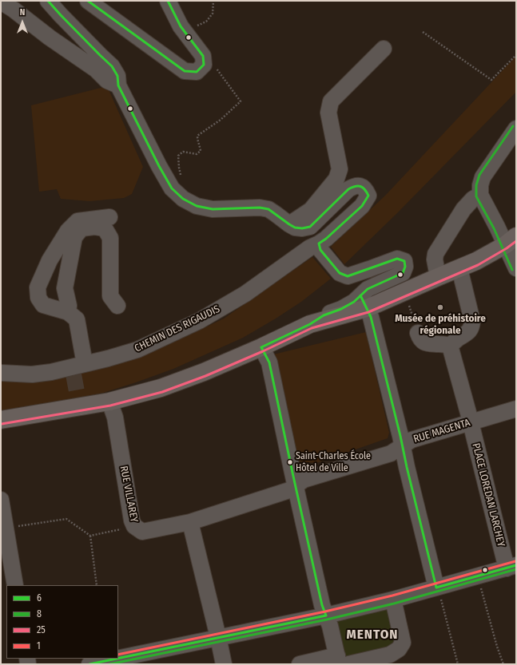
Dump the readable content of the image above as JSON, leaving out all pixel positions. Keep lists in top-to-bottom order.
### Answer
{
  "streets": {
    "street": [
      "CHEMIN DES RIGAUDIS",
      "RUE MAGENTA",
      "RUE VILLAREY",
      "PLACE LOREDAN LARCHEY"
    ]
  },
  "crossings": [
    ["RUE MAGENTA", "RUE VILLAREY"],
    ["RUE MAGENTA", "PLACE LOREDAN LARCHEY"]
  ],
  "districts": ["MENTON"],
  "places": ["Musée de préhistoire régionale", "Saint-Charles École Hôtel de Ville"],
  "lines": [
    "transit line 6",
    "transit line 8",
    "transit line 25",
    "transit line 1"
  ],
  "legend": [
    "6",
    "8",
    "25",
    "1"
  ],
  "north": "top"
}
